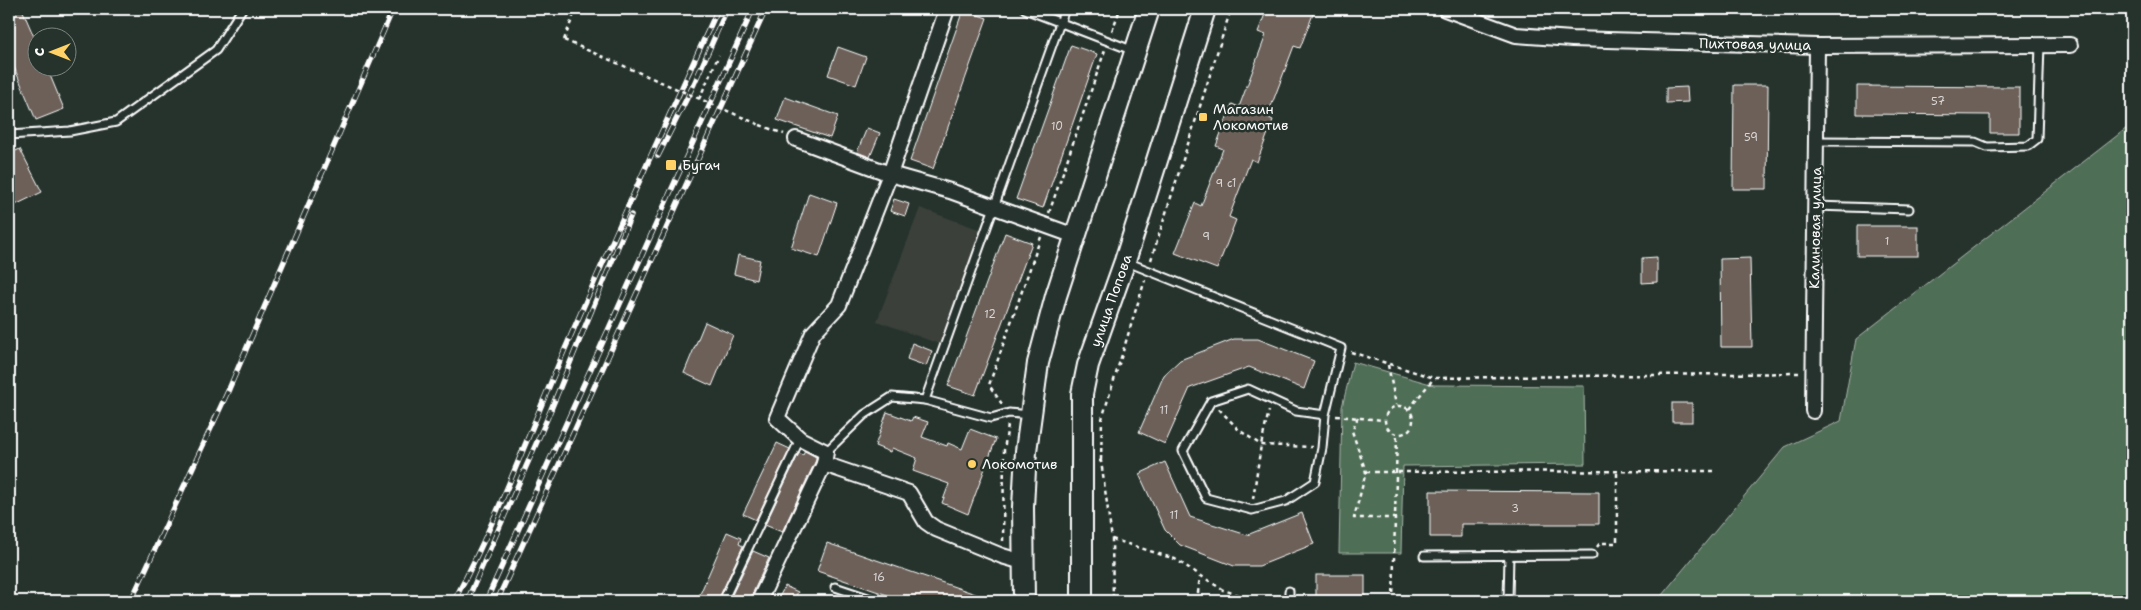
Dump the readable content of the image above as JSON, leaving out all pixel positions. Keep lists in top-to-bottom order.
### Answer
{
  "streets": {
    "street": ["Пихтовая улица", "Калиновая улица", "улица Попова"]
  },
  "crossings": [
    ["Пихтовая улица", "Калиновая улица"]
  ],
  "places": {
    "transit": ["Магазин Локомотив", "Бугач"],
    "other": ["Локомотив"]
  },
  "house_numbers": [
    "57",
    "10",
    "59",
    "9 с1",
    "9",
    "1",
    "12",
    "11",
    "3",
    "11",
    "16"
  ],
  "north": "left"
}
